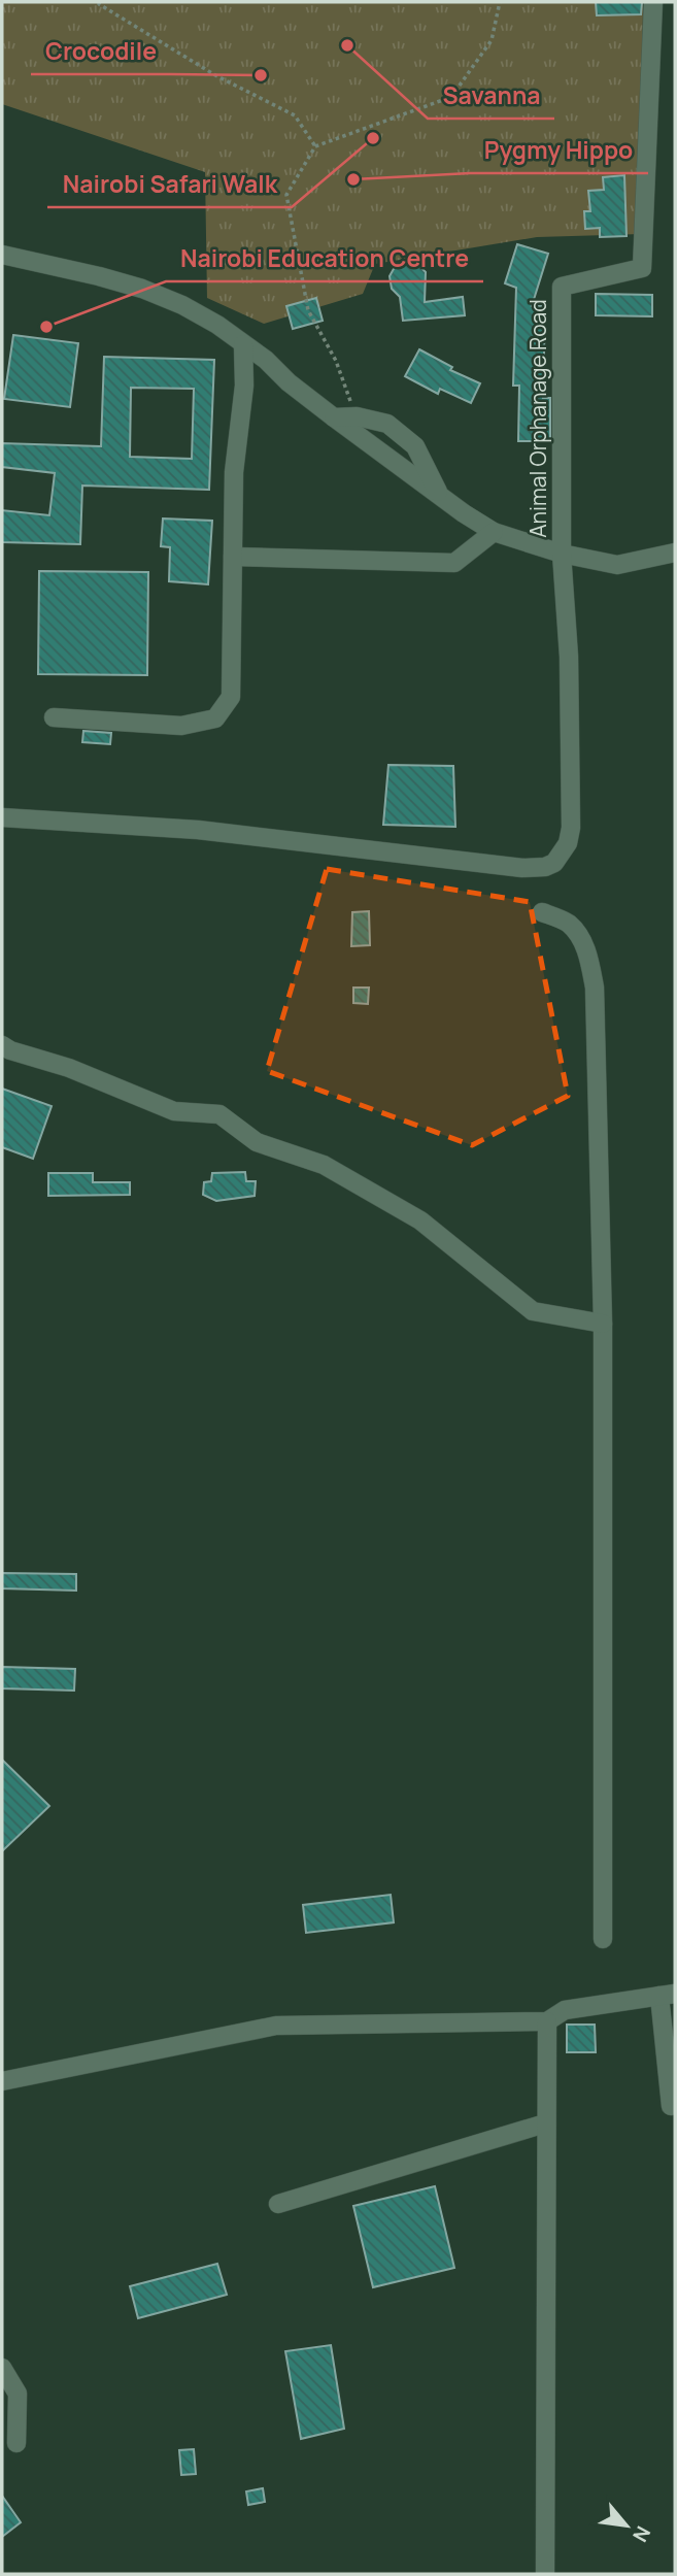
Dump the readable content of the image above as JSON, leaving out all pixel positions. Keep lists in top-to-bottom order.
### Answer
{
  "streets": {
    "street": ["Animal Orphanage Road"]
  },
  "places": [
    "Savanna",
    "Crocodile",
    "Nairobi Safari Walk",
    "Pygmy Hippo",
    "Nairobi Education Centre"
  ],
  "north": "bottom right"
}
